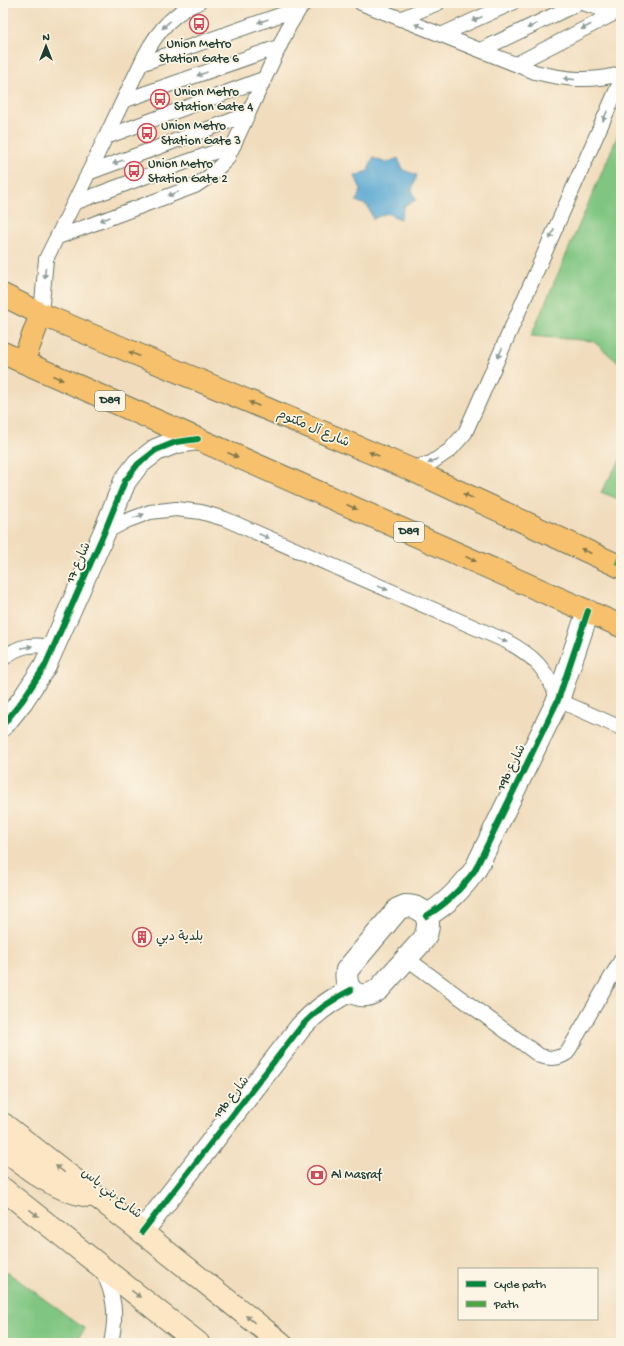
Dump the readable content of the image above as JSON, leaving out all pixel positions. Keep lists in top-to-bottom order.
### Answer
{
  "streets": {
    "main road": ["D89", "شارع آل مكتوم", "شارع بني ياس"],
    "street": ["شارع 17", "19b شارع"]
  },
  "crossings": [
    ["D89", "شارع 17"],
    ["D89", "19b شارع"],
    ["19b شارع", "شارع بني ياس"]
  ],
  "places": {
    "bus stop": [
      "Union Metro Station Gate 6",
      "Union Metro Station Gate 4",
      "Union Metro Station Gate 3",
      "Union Metro Station Gate 2"
    ],
    "building": ["بلدية دبي"],
    "bank": ["Al Masraf"]
  },
  "legend": ["Cycle path", "Path"],
  "north": "top"
}
